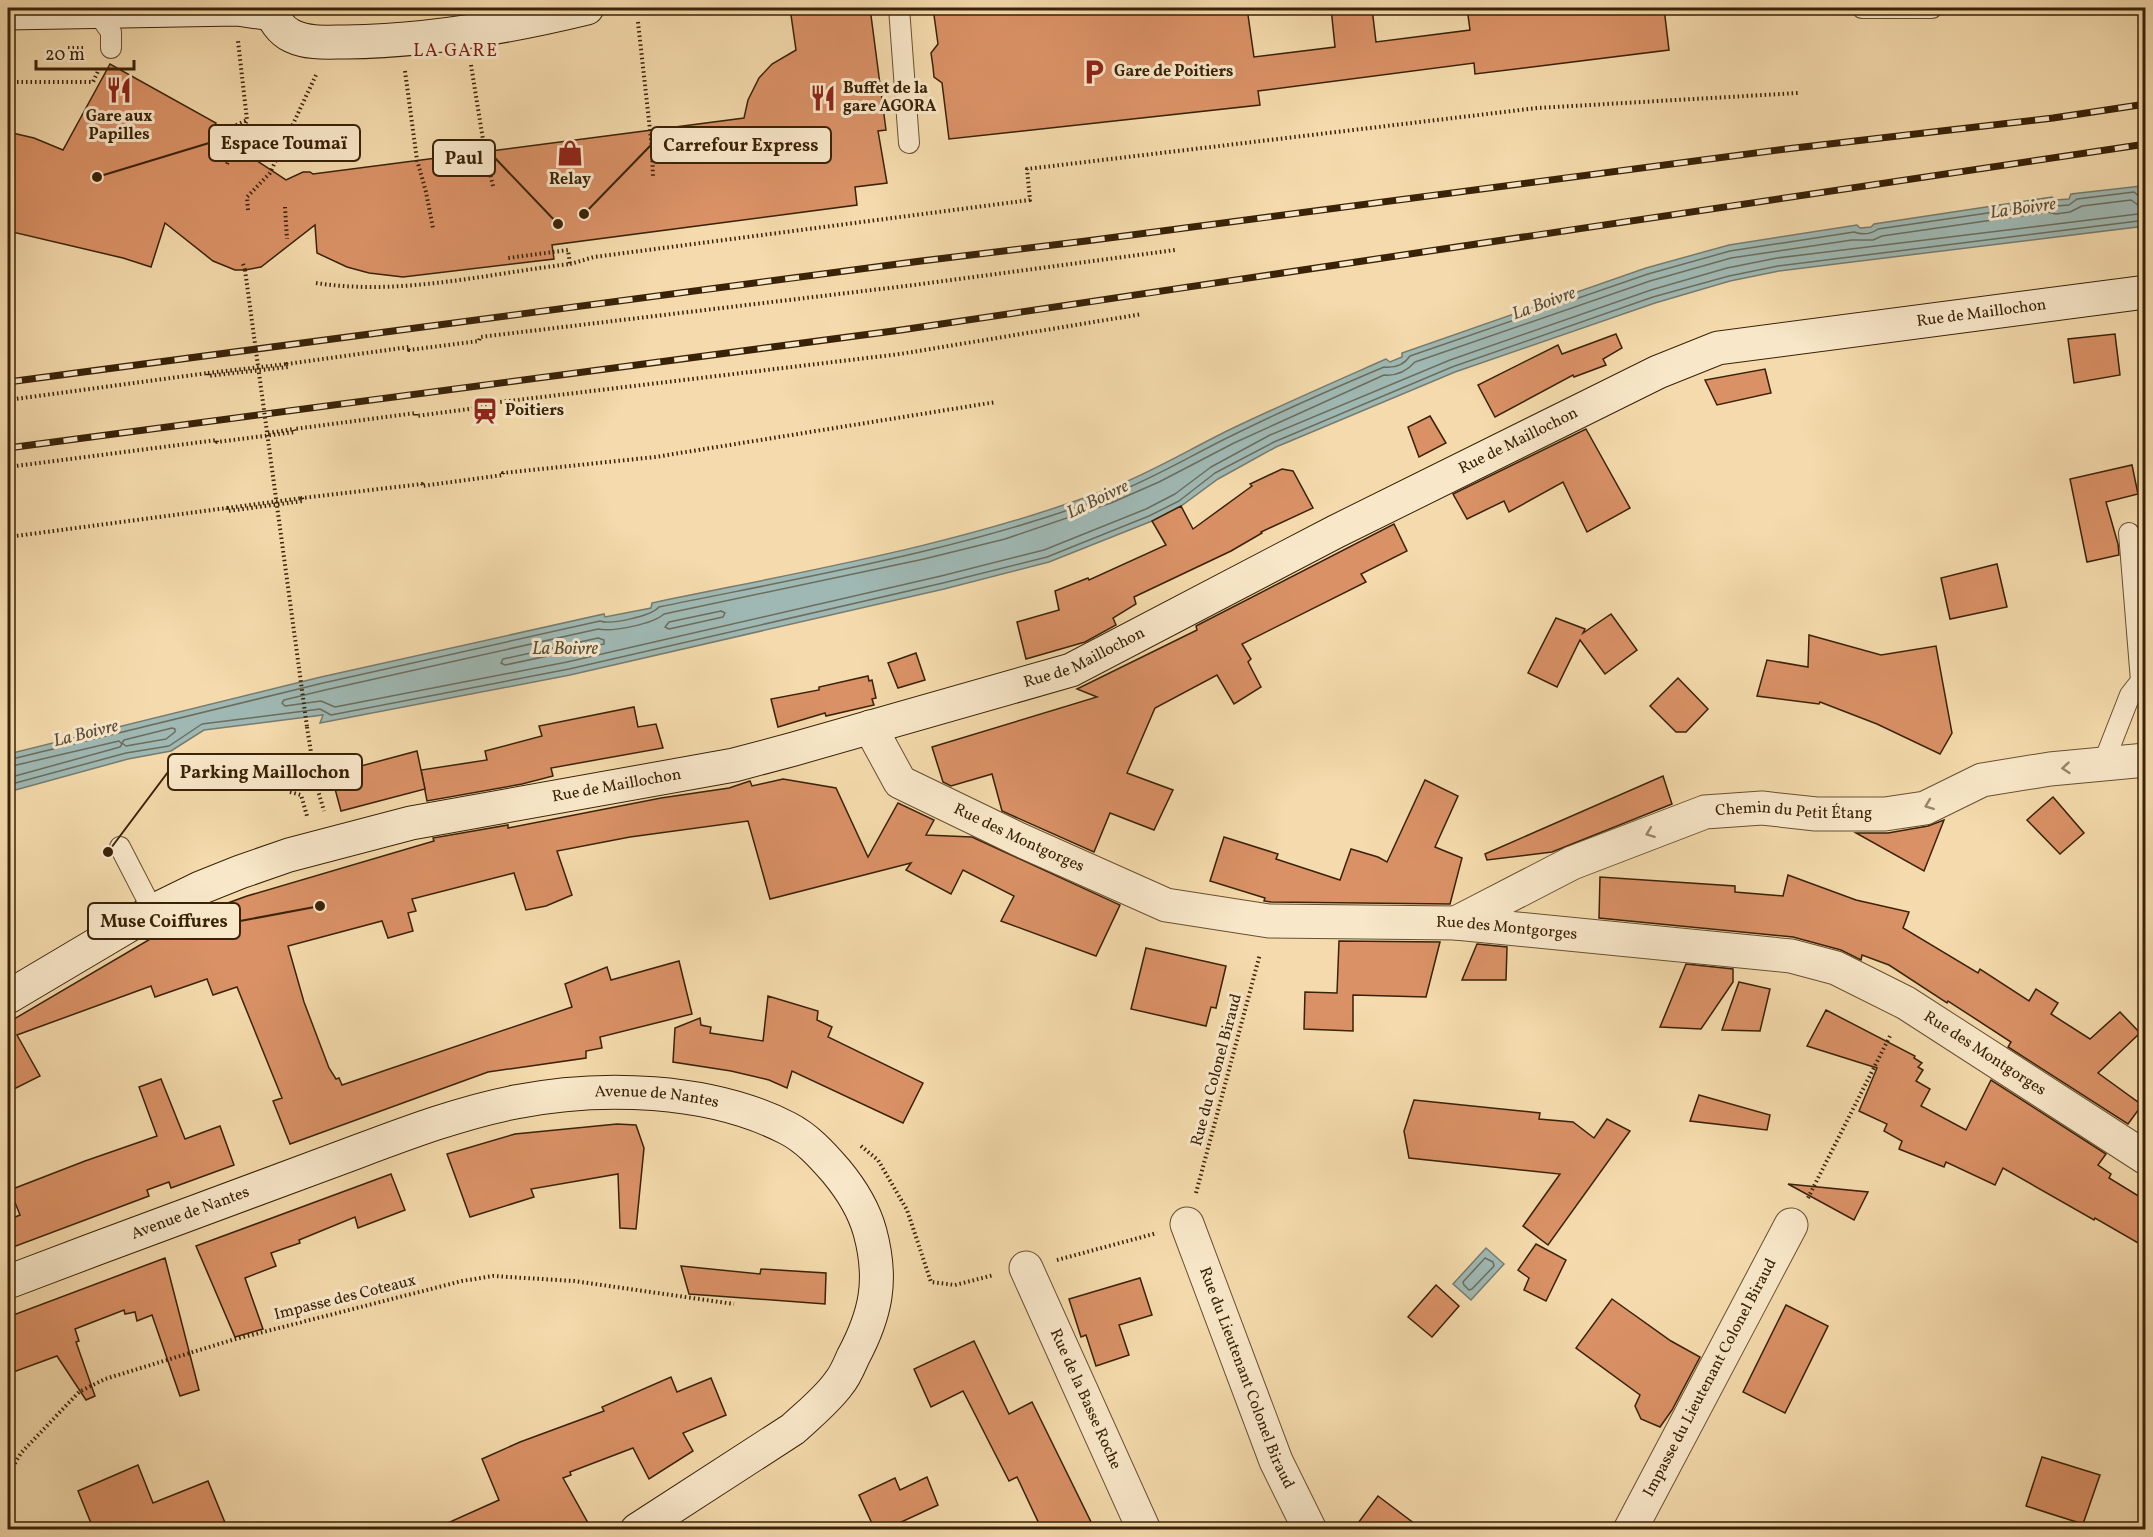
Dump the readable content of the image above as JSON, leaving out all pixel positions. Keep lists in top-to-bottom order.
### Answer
{
  "streets": {
    "street": [
      "Rue de Maillochon",
      "Chemin du Petit Étang",
      "Rue des Montgorges",
      "Avenue de Nantes",
      "Impasse du Lieutenant Colonel Biraud",
      "Rue du Lieutenant Colonel Biraud",
      "Rue de la Basse Roche"
    ],
    "path": ["Rue du Colonel Biraud", "Impasse des Coteaux"]
  },
  "crossings": [
    ["Rue de Maillochon", "Rue des Montgorges"],
    ["Chemin du Petit Étang", "Rue des Montgorges"],
    ["Rue des Montgorges", "Rue du Colonel Biraud"],
    ["Rue du Colonel Biraud", "Rue du Lieutenant Colonel Biraud"]
  ],
  "one_way": ["Chemin du Petit Étang"],
  "districts": ["LA GARE"],
  "water": ["La Boivre"],
  "places": {
    "parking": ["Gare de Poitiers"],
    "restaurant": ["Gare aux Papilles", "Buffet de la gare AGORA"],
    "shop": ["Relay"],
    "other": [
      "Espace Toumaï",
      "Carrefour Express",
      "Paul",
      "Parking Maillochon",
      "Muse Coiffures"
    ],
    "station": ["Poitiers"]
  },
  "scale_bar": "20 m"
}
